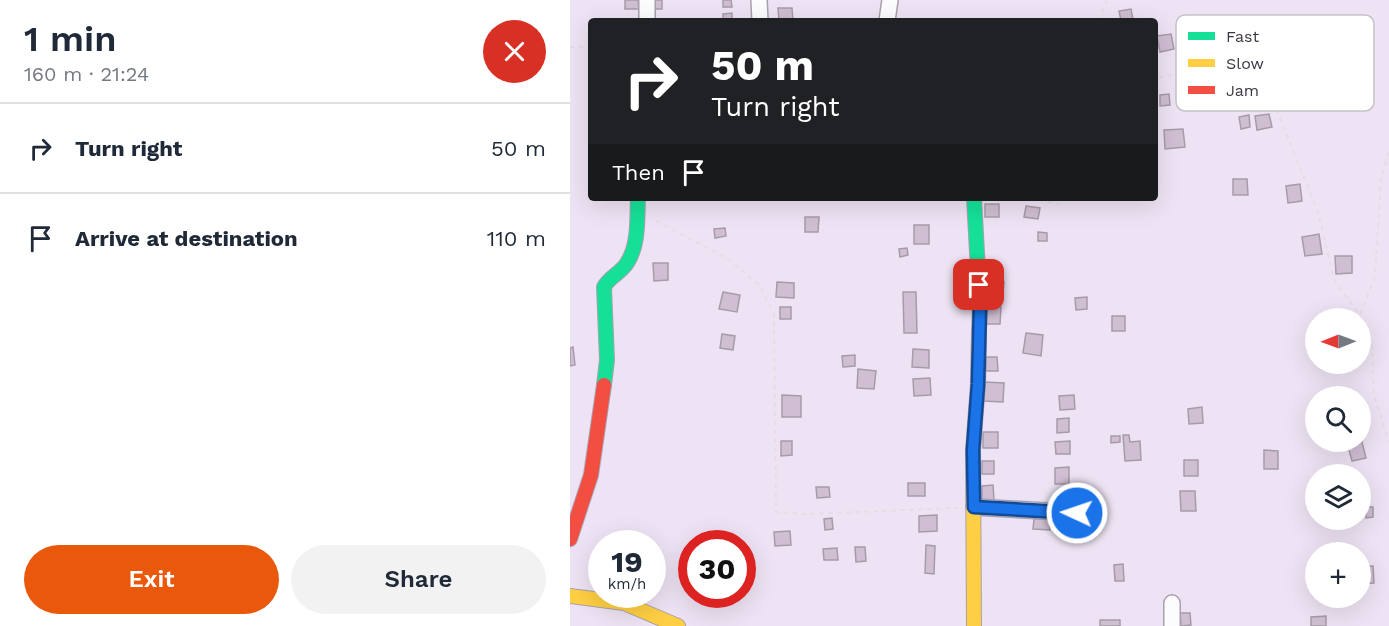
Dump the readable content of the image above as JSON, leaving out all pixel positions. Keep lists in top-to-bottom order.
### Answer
{
  "legend": ["Fast", "Slow", "Jam"],
  "north": "left",
  "page": {
    "heading": ["1 min", "160 m · 21:24"],
    "turn": ["50 m", "Turn right"],
    "list": [
      {
        "name": "Turn right",
        "value": "50 m"
      },
      {
        "name": "Arrive at destination",
        "value": "110 m"
      }
    ],
    "then": "Then",
    "map_buttons": "+",
    "speed": "19 km/h",
    "limit": "30",
    "buttons": ["Exit", "Share"]
  }
}
